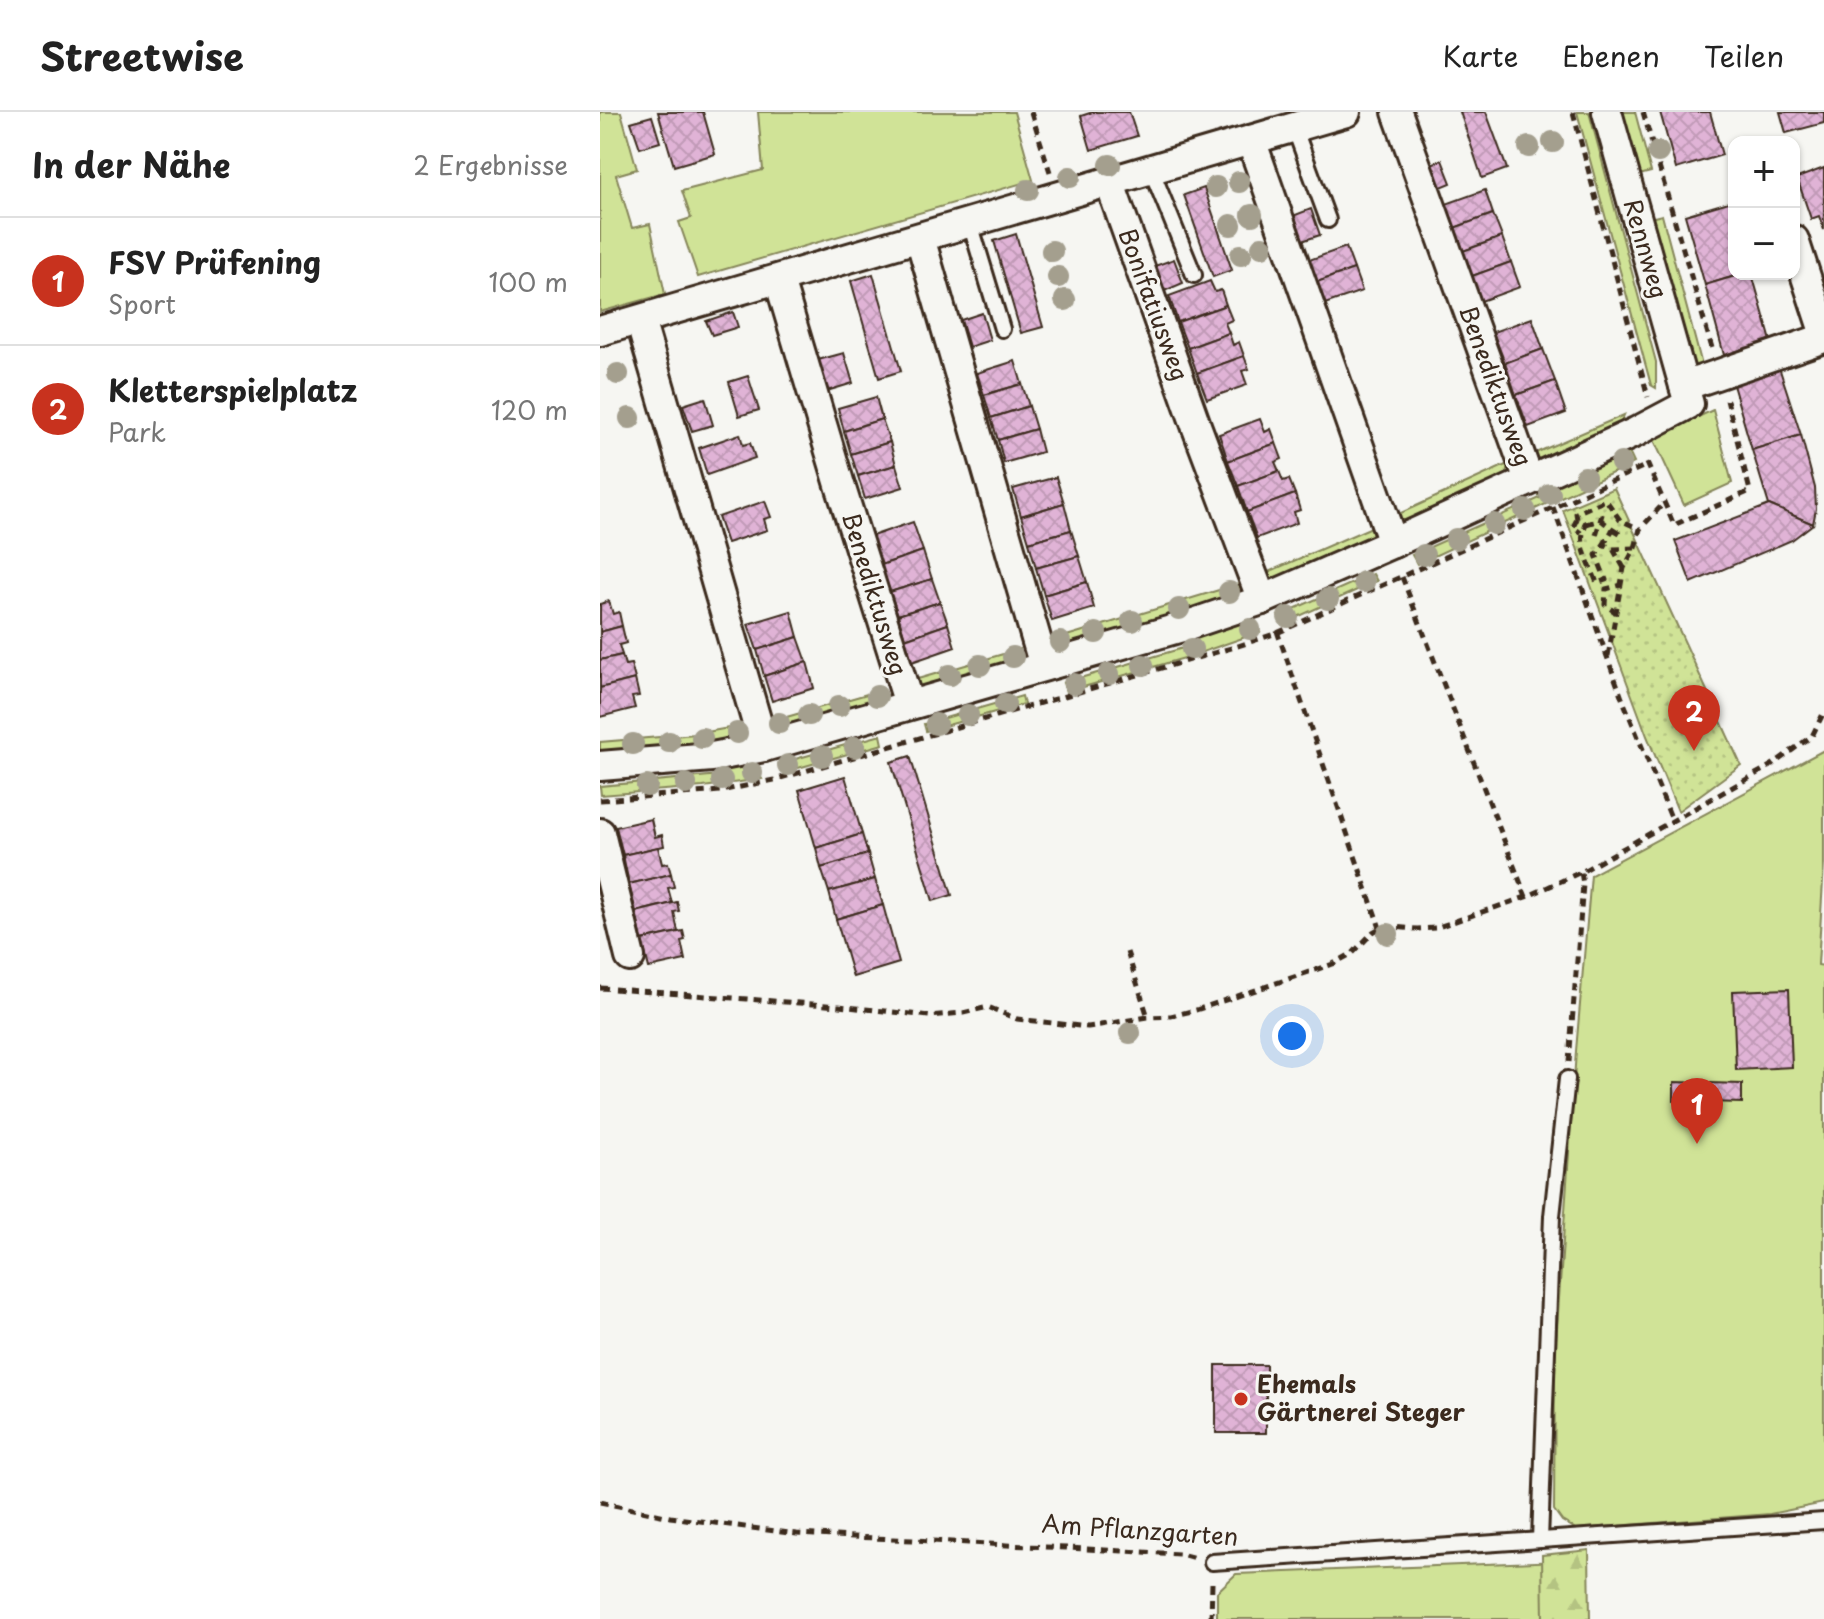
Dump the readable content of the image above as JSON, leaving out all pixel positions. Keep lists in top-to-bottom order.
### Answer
{
  "streets": {
    "street": ["Rennweg", "Bonifatiusweg", "Benediktusweg"],
    "lane": ["Am Pflanzgarten"]
  },
  "crossings": [
    ["Rennweg", "Benediktusweg"],
    ["Bonifatiusweg", "Benediktusweg"]
  ],
  "places": ["Ehemals Gärtnerei Steger"],
  "page": {
    "header": "Streetwise",
    "nav": ["Karte", "Ebenen", "Teilen"],
    "heading": ["In der Nähe", "2 Ergebnisse"],
    "map_buttons": ["+", "−"],
    "list": [
      {
        "mark": "1",
        "name": "FSV Prüfening",
        "note": "Sport",
        "value": "100 m"
      },
      {
        "mark": "2",
        "name": "Kletterspielplatz",
        "note": "Park",
        "value": "120 m"
      }
    ],
    "pins": ["2", "1"]
  }
}
